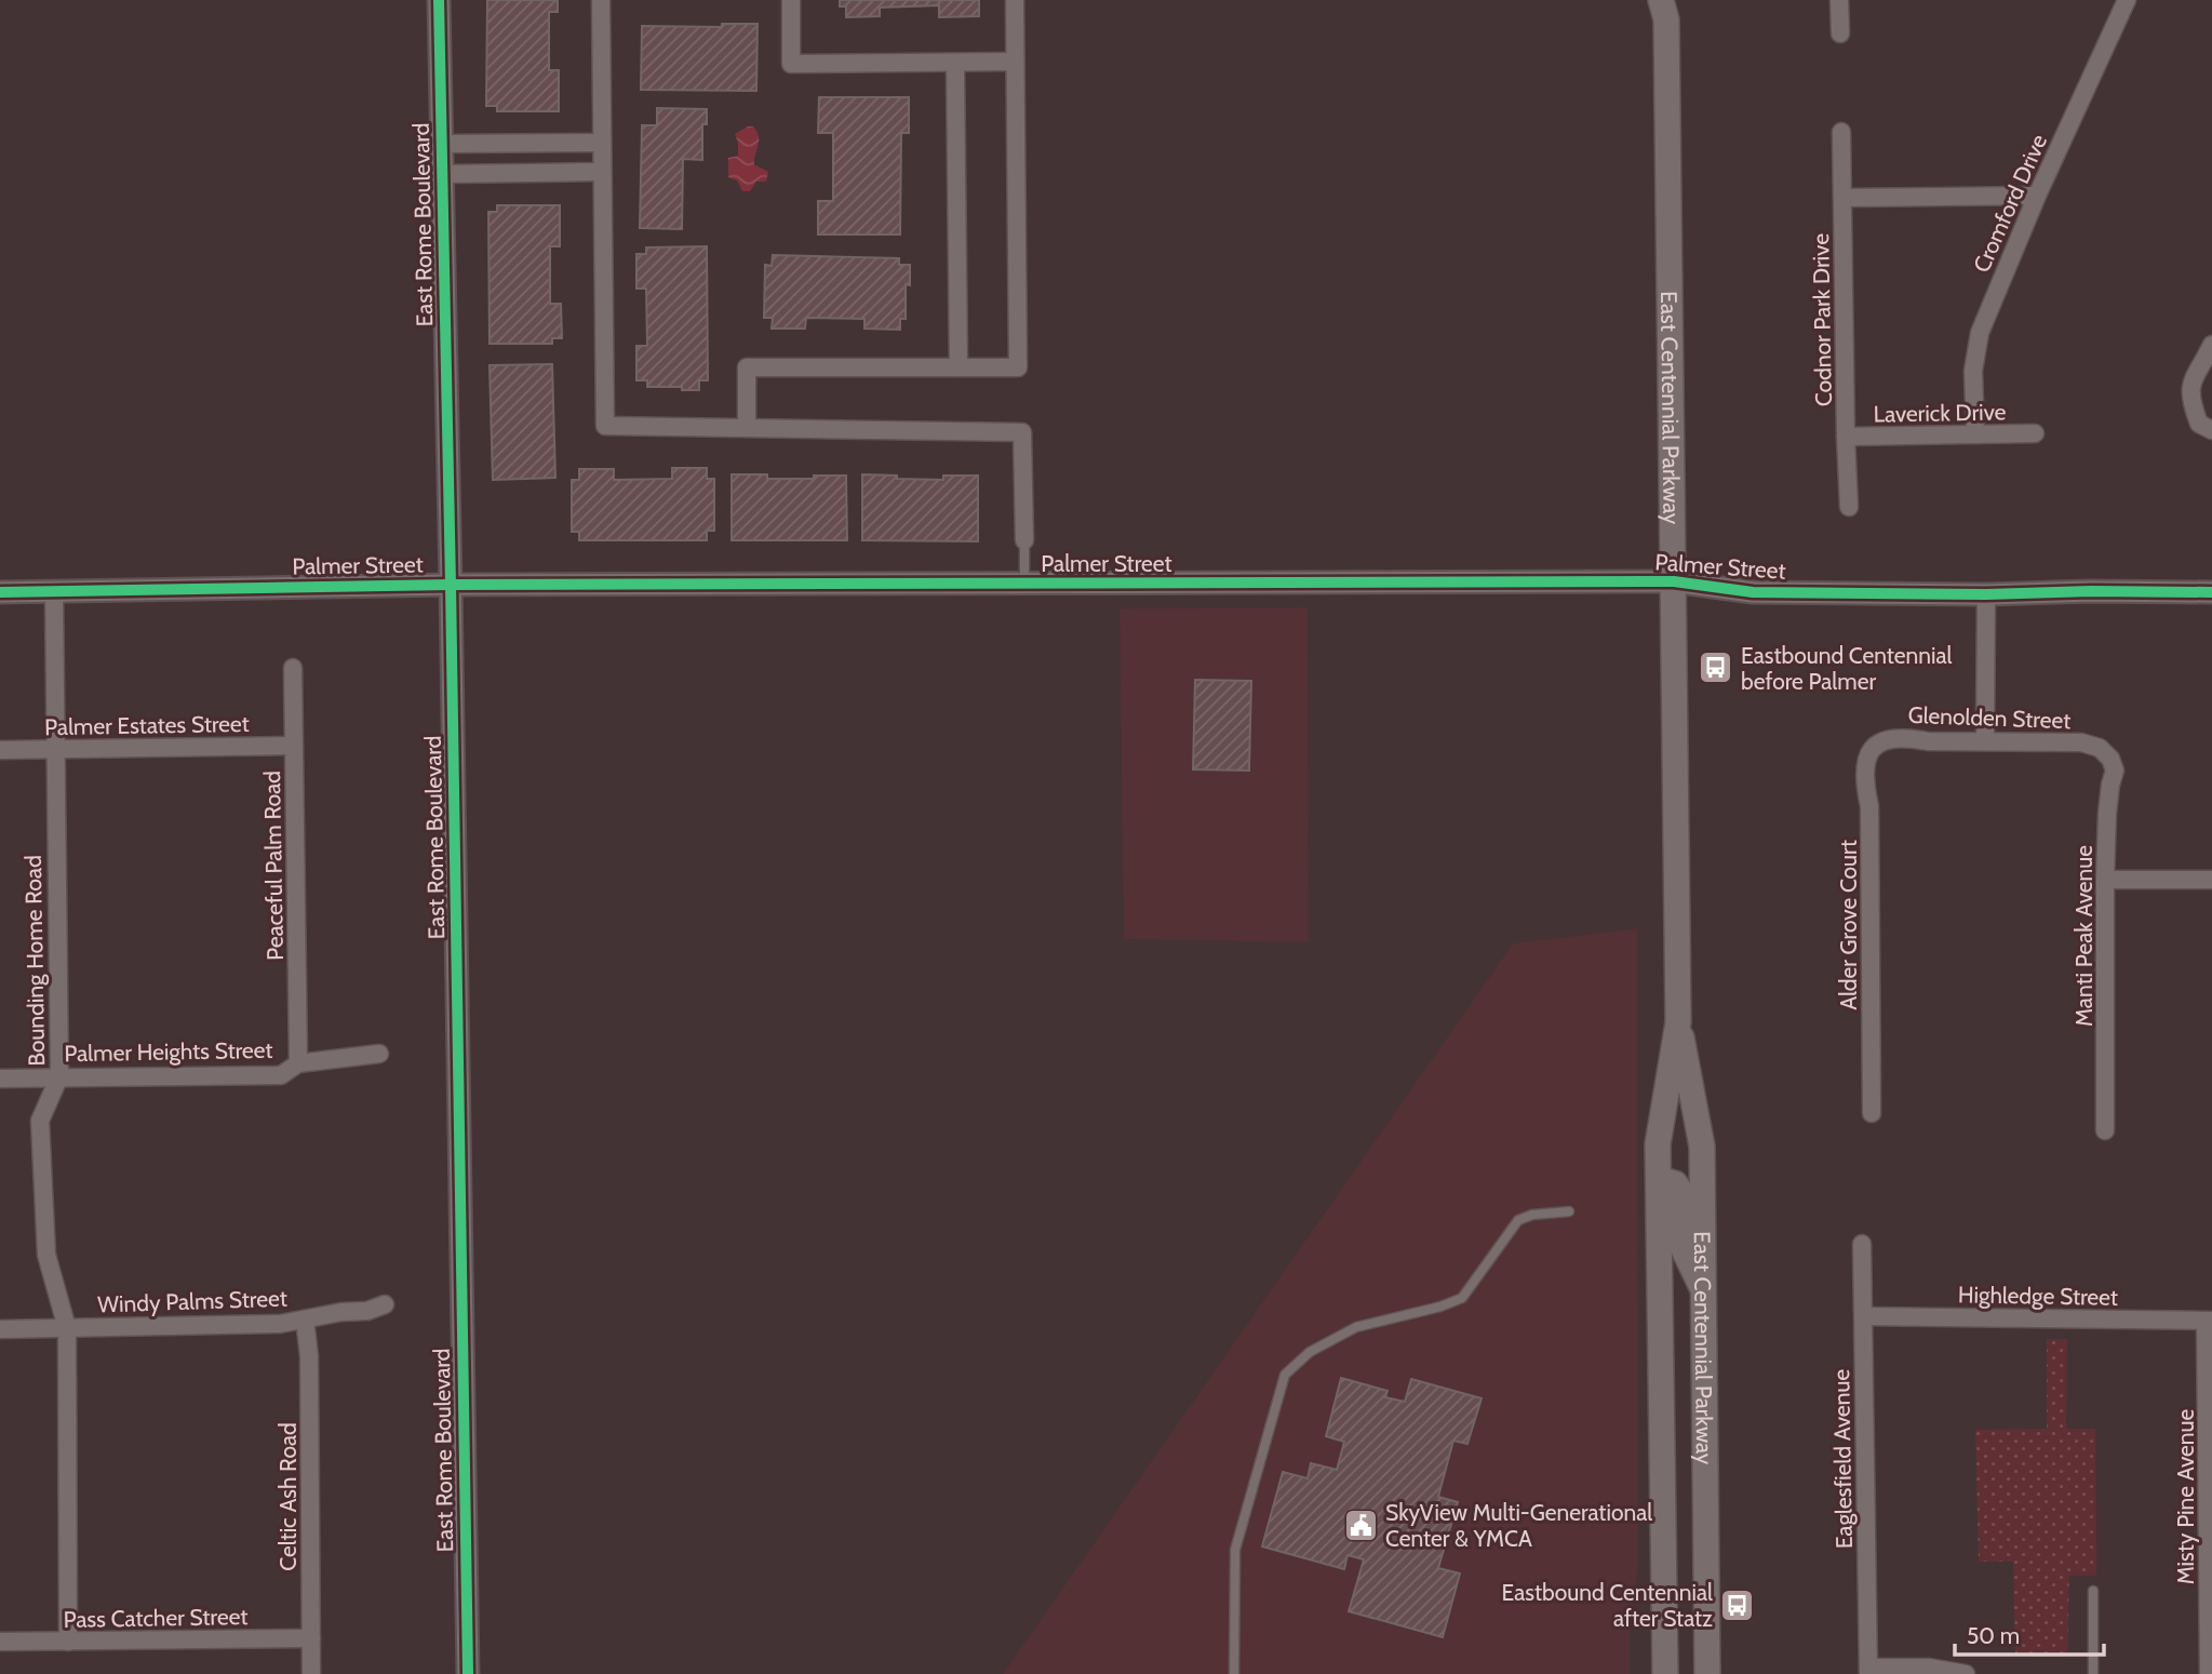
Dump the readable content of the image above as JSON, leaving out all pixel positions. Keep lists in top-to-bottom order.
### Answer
{
  "streets": {
    "main road": ["East Centennial Parkway"],
    "street": [
      "Cromford Drive",
      "East Rome Boulevard",
      "Codnor Park Drive",
      "Laverick Drive",
      "Palmer Street",
      "Glenolden Street",
      "Palmer Estates Street",
      "Peaceful Palm Road",
      "Alder Grove Court",
      "Manti Peak Avenue",
      "Bounding Home Road",
      "Palmer Heights Street",
      "Highledge Street",
      "Windy Palms Street",
      "Eaglesfield Avenue",
      "Celtic Ash Road",
      "Misty Pine Avenue",
      "Pass Catcher Street"
    ]
  },
  "crossings": [
    ["Cromford Drive", "Laverick Drive"],
    ["East Rome Boulevard", "Palmer Street"],
    ["Codnor Park Drive", "Laverick Drive"],
    ["East Centennial Parkway", "Palmer Street"],
    ["Palmer Street", "Bounding Home Road"],
    ["Glenolden Street", "Alder Grove Court"],
    ["Glenolden Street", "Manti Peak Avenue"],
    ["Palmer Estates Street", "Peaceful Palm Road"],
    ["Palmer Estates Street", "Bounding Home Road"],
    ["Peaceful Palm Road", "Palmer Heights Street"],
    ["Bounding Home Road", "Palmer Heights Street"],
    ["Bounding Home Road", "Windy Palms Street"],
    ["Bounding Home Road", "Pass Catcher Street"],
    ["Highledge Street", "Eaglesfield Avenue"],
    ["Highledge Street", "Misty Pine Avenue"],
    ["Windy Palms Street", "Celtic Ash Road"],
    ["Celtic Ash Road", "Pass Catcher Street"]
  ],
  "places": {
    "bus stop": ["Eastbound Centennial before Palmer", "Eastbound Centennial after Statz"],
    "public building": ["SkyView Multi-Generational Center & YMCA"]
  },
  "scale_bar": "50 m"
}
